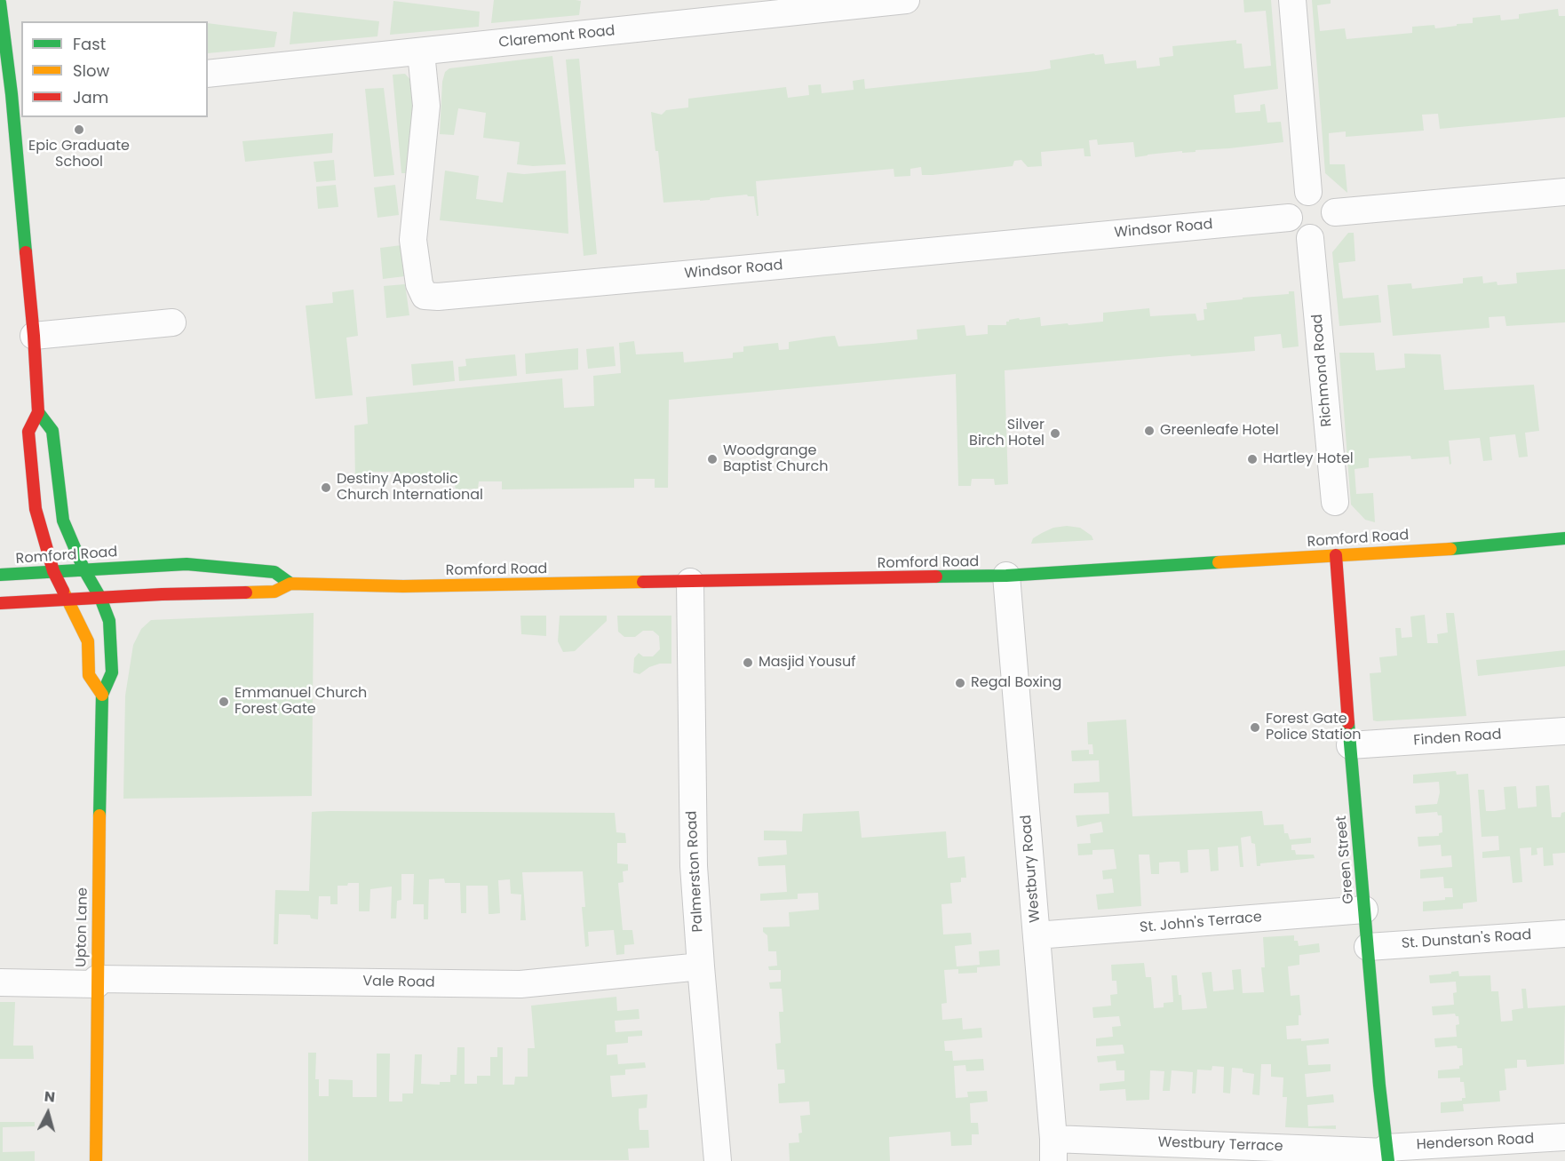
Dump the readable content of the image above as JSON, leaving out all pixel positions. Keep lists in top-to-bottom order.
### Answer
{
  "streets": {
    "main road": ["Romford Road", "Green Street", "Upton Lane"],
    "street": [
      "Claremont Road",
      "Windsor Road",
      "Richmond Road",
      "Finden Road",
      "Westbury Road",
      "Palmerston Road",
      "St. John's Terrace",
      "St. Dunstan's Road",
      "Vale Road",
      "Henderson Road",
      "Westbury Terrace"
    ]
  },
  "crossings": [
    ["Claremont Road", "Windsor Road"],
    ["Windsor Road", "Richmond Road"],
    ["Romford Road", "Green Street"],
    ["Romford Road", "Westbury Road"],
    ["Romford Road", "Palmerston Road"],
    ["Romford Road", "Upton Lane"],
    ["Finden Road", "Green Street"],
    ["Green Street", "St. John's Terrace"],
    ["Green Street", "St. Dunstan's Road"],
    ["Green Street", "Henderson Road"],
    ["Green Street", "Westbury Terrace"],
    ["Westbury Road", "St. John's Terrace"],
    ["Westbury Road", "Westbury Terrace"],
    ["Palmerston Road", "Vale Road"],
    ["Upton Lane", "Vale Road"],
    ["Henderson Road", "Westbury Terrace"]
  ],
  "places": [
    "Epic Graduate School",
    "Greenleafe Hotel",
    "Silver Birch Hotel",
    "Woodgrange Baptist Church",
    "Hartley Hotel",
    "Destiny Apostolic Church International",
    "Masjid Yousuf",
    "Regal Boxing",
    "Emmanuel Church Forest Gate",
    "Forest Gate Police Station"
  ],
  "legend": ["Fast", "Slow", "Jam"],
  "north": "top"
}
